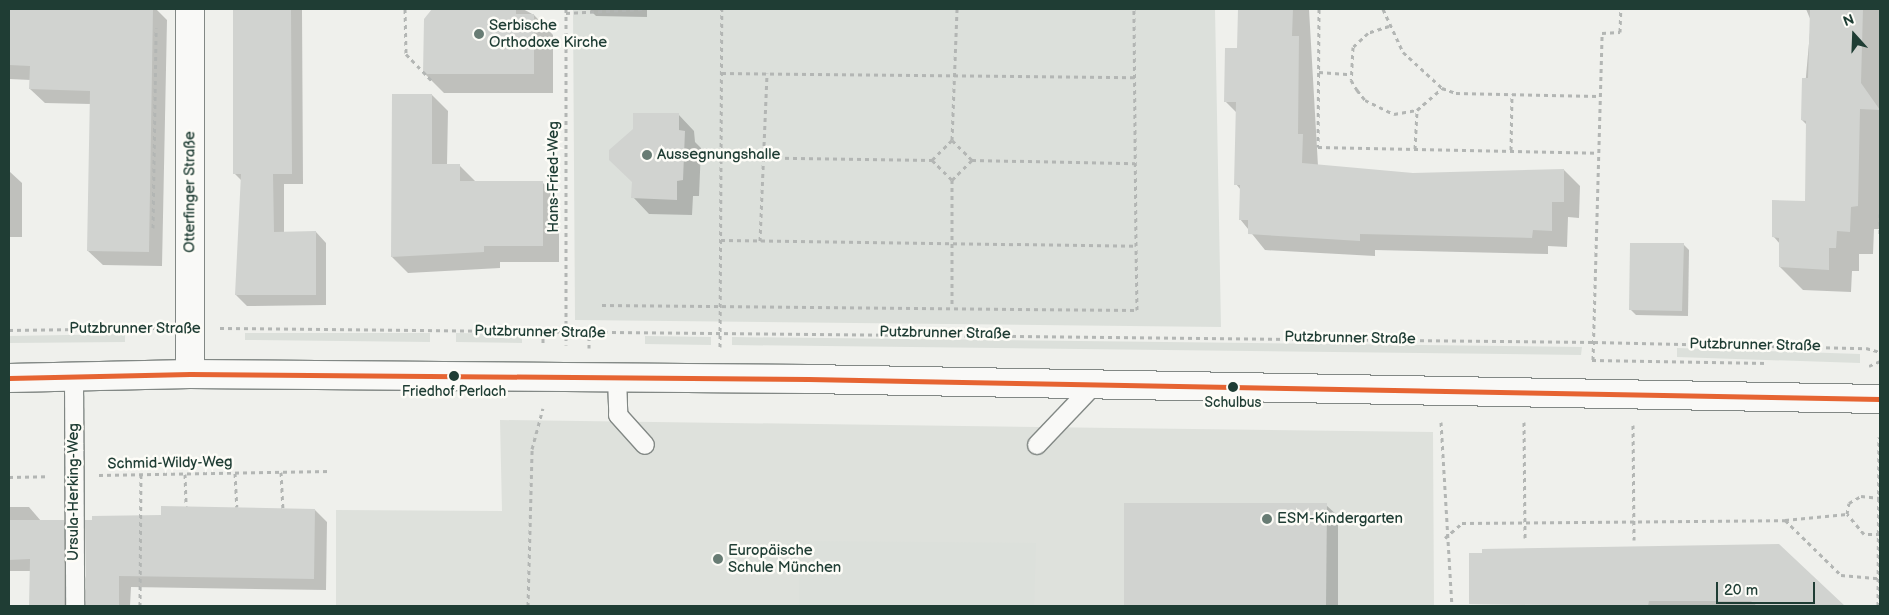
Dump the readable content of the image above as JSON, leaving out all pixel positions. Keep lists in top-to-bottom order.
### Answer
{
  "streets": {
    "main road": ["Otterfinger Straße"],
    "lane": ["Ursula-Herking-Weg"],
    "path": ["Hans-Fried-Weg", "Putzbrunner Straße", "Schmid-Wildy-Weg"]
  },
  "crossings": [
    ["Hans-Fried-Weg", "Putzbrunner Straße"],
    ["Otterfinger Straße", "Putzbrunner Straße"],
    ["Schmid-Wildy-Weg", "Ursula-Herking-Weg"]
  ],
  "places": [
    "Serbische Orthodoxe Kirche",
    "Aussegnungshalle",
    "Friedhof Perlach",
    "Schulbus",
    "ESM-Kindergarten",
    "Europäische Schule München"
  ],
  "scale_bar": "20 m",
  "north": "top"
}
